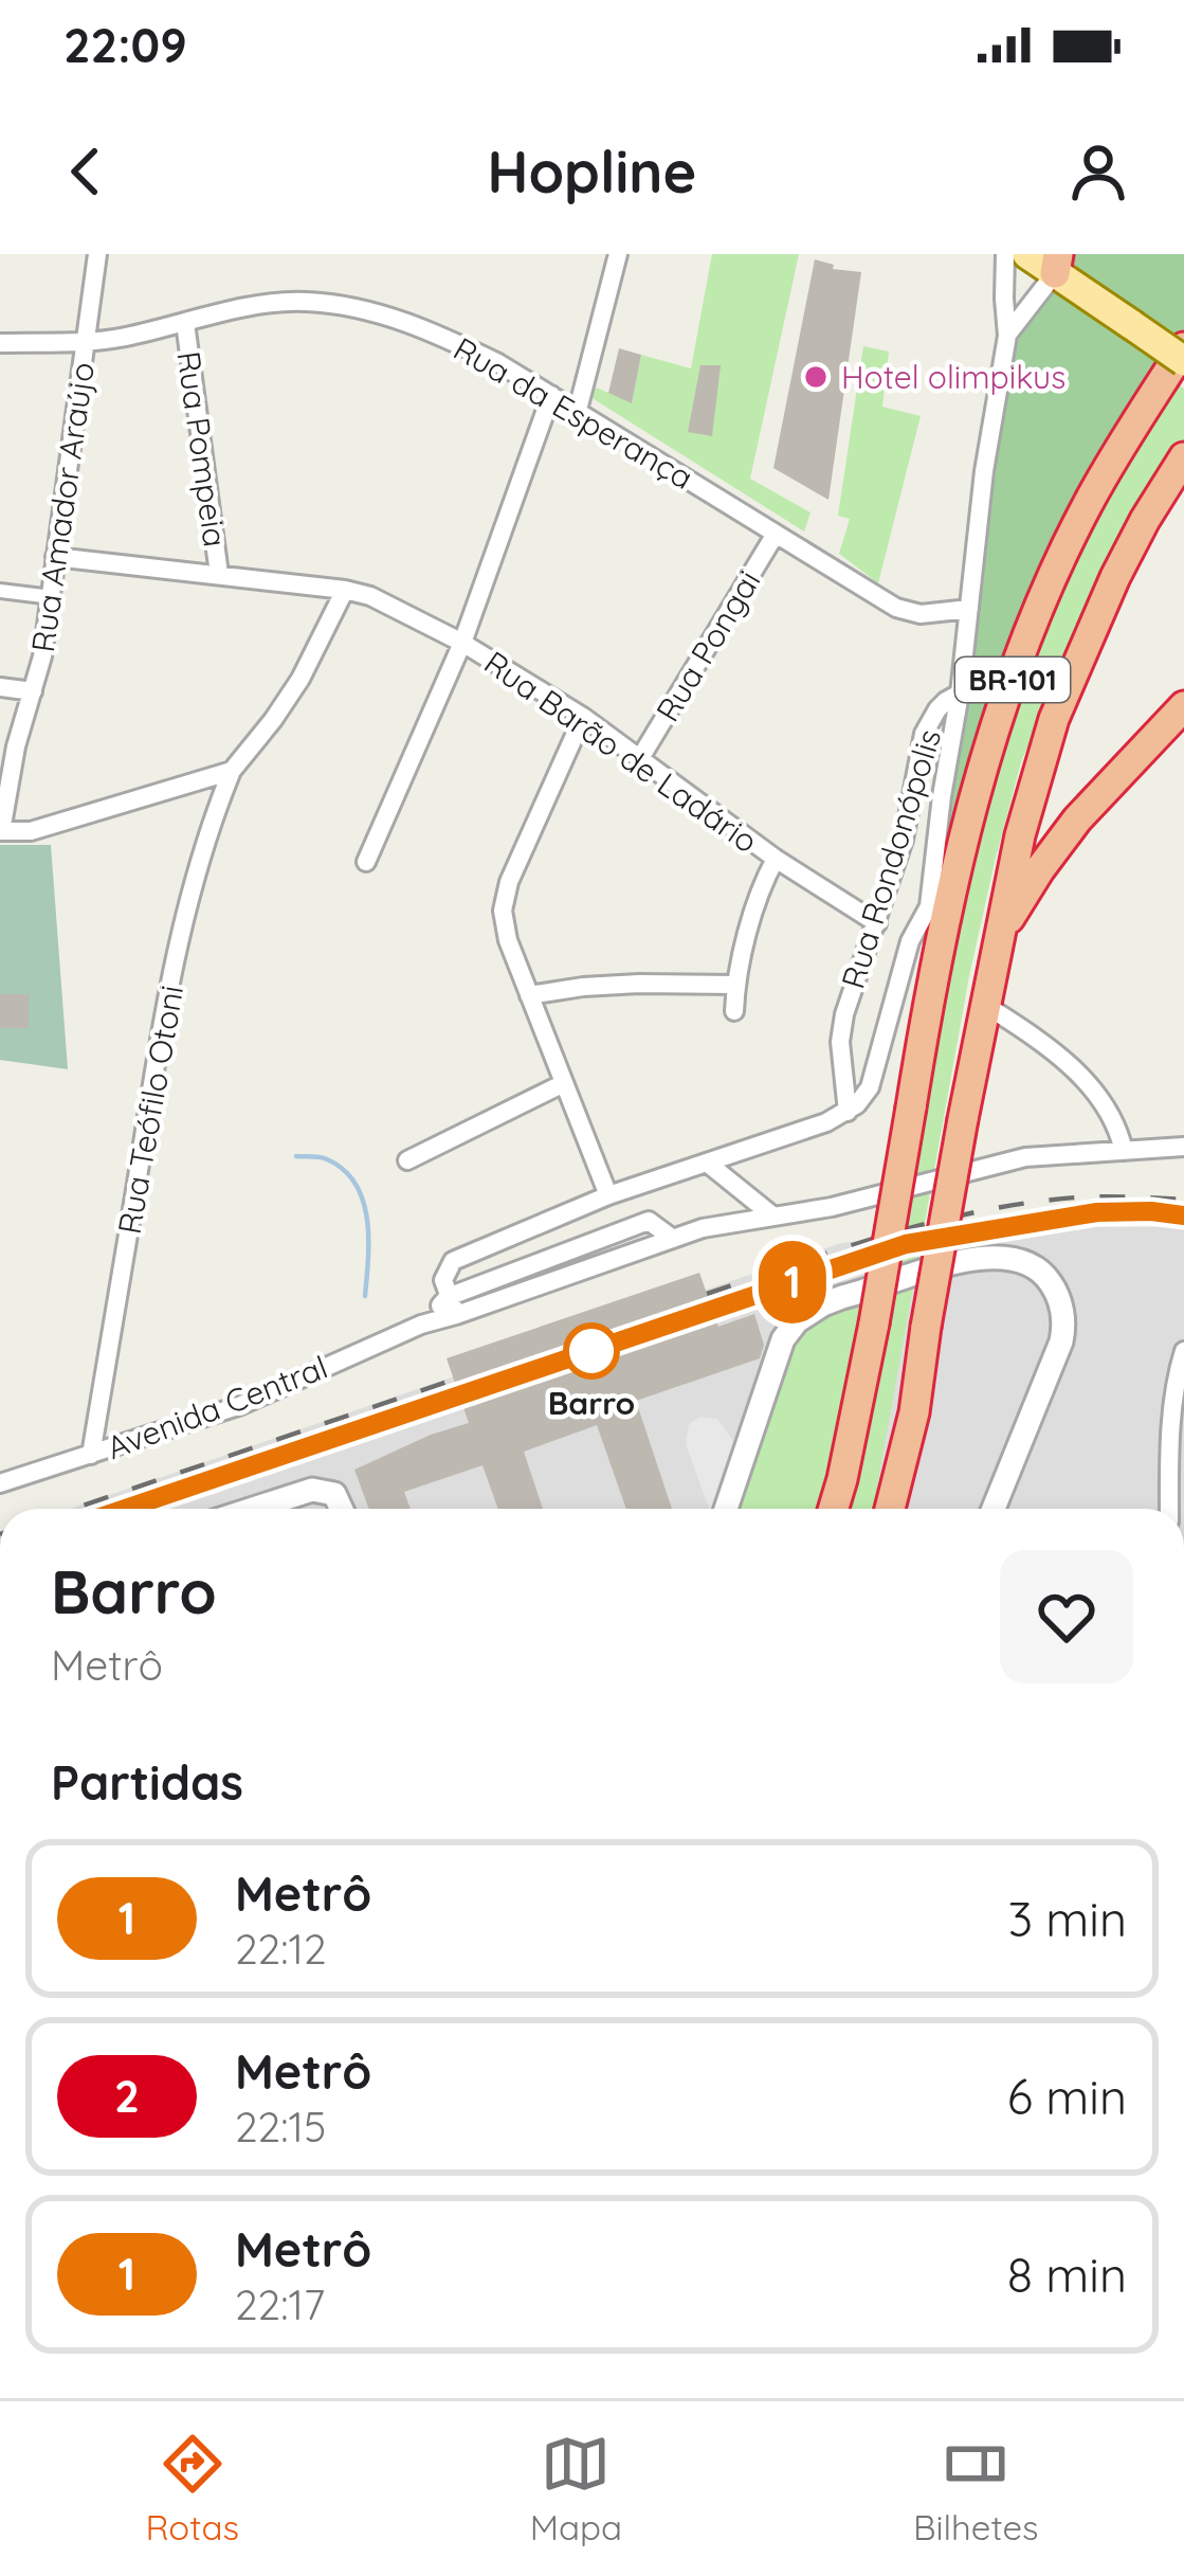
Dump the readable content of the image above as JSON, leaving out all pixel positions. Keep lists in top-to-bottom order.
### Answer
{
  "streets": {
    "highway": ["BR-101"],
    "street": [
      "Rua da Esperança",
      "Rua Pompeia",
      "Rua Amador Araújo",
      "Rua Pongai",
      "Rua Barão de Ladário",
      "Rua Rondonópolis",
      "Rua Teófilo Otoni",
      "Avenida Central"
    ]
  },
  "crossings": [
    ["Rua da Esperança", "Rua Pompeia"],
    ["Rua da Esperança", "Rua Amador Araújo"],
    ["Rua da Esperança", "Rua Pongai"],
    ["Rua Pompeia", "Rua Barão de Ladário"],
    ["Rua Amador Araújo", "Rua Barão de Ladário"],
    ["Rua Pongai", "Rua Barão de Ladário"],
    ["Rua Barão de Ladário", "Rua Rondonópolis"],
    ["Rua Barão de Ladário", "Rua Teófilo Otoni"],
    ["Rua Rondonópolis", "Avenida Central"],
    ["Rua Teófilo Otoni", "Avenida Central"]
  ],
  "places": ["Hotel olimpikus", "Barro"],
  "lines": ["metro line 1"],
  "page": {
    "status": "22:09",
    "header": "Hopline",
    "on_map": "1",
    "heading": [
      ["Barro", "Metrô"],
      "Partidas"
    ],
    "list": [
      {
        "mark": "1",
        "name": "Metrô",
        "note": "22:12",
        "value": "3 min"
      },
      {
        "mark": "2",
        "name": "Metrô",
        "note": "22:15",
        "value": "6 min"
      },
      {
        "mark": "1",
        "name": "Metrô",
        "note": "22:17",
        "value": "8 min"
      }
    ],
    "tabs": ["Rotas", "Mapa", "Bilhetes"]
  }
}
